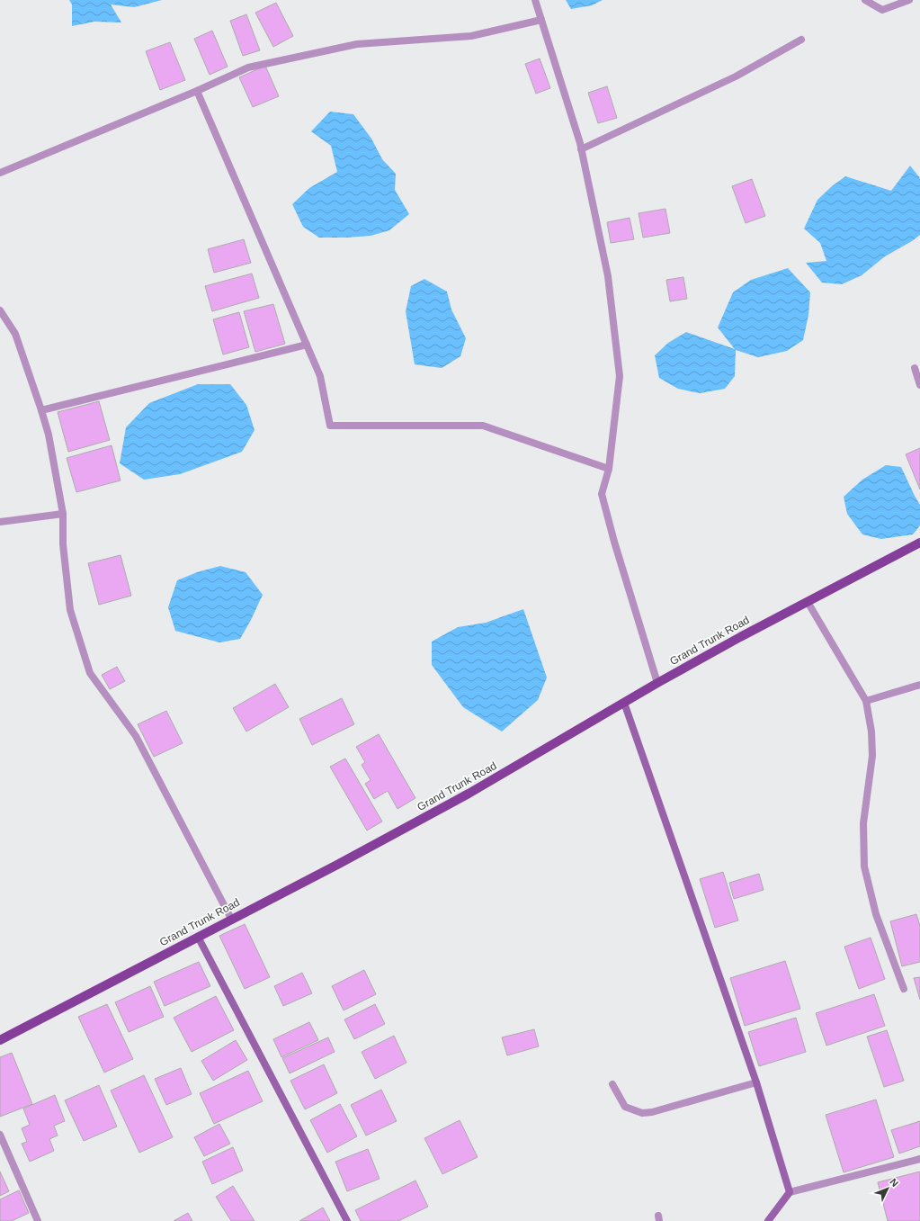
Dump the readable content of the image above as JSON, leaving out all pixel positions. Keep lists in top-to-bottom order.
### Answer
{
  "streets": {
    "main road": ["Grand Trunk Road"]
  },
  "north": "top right"
}
